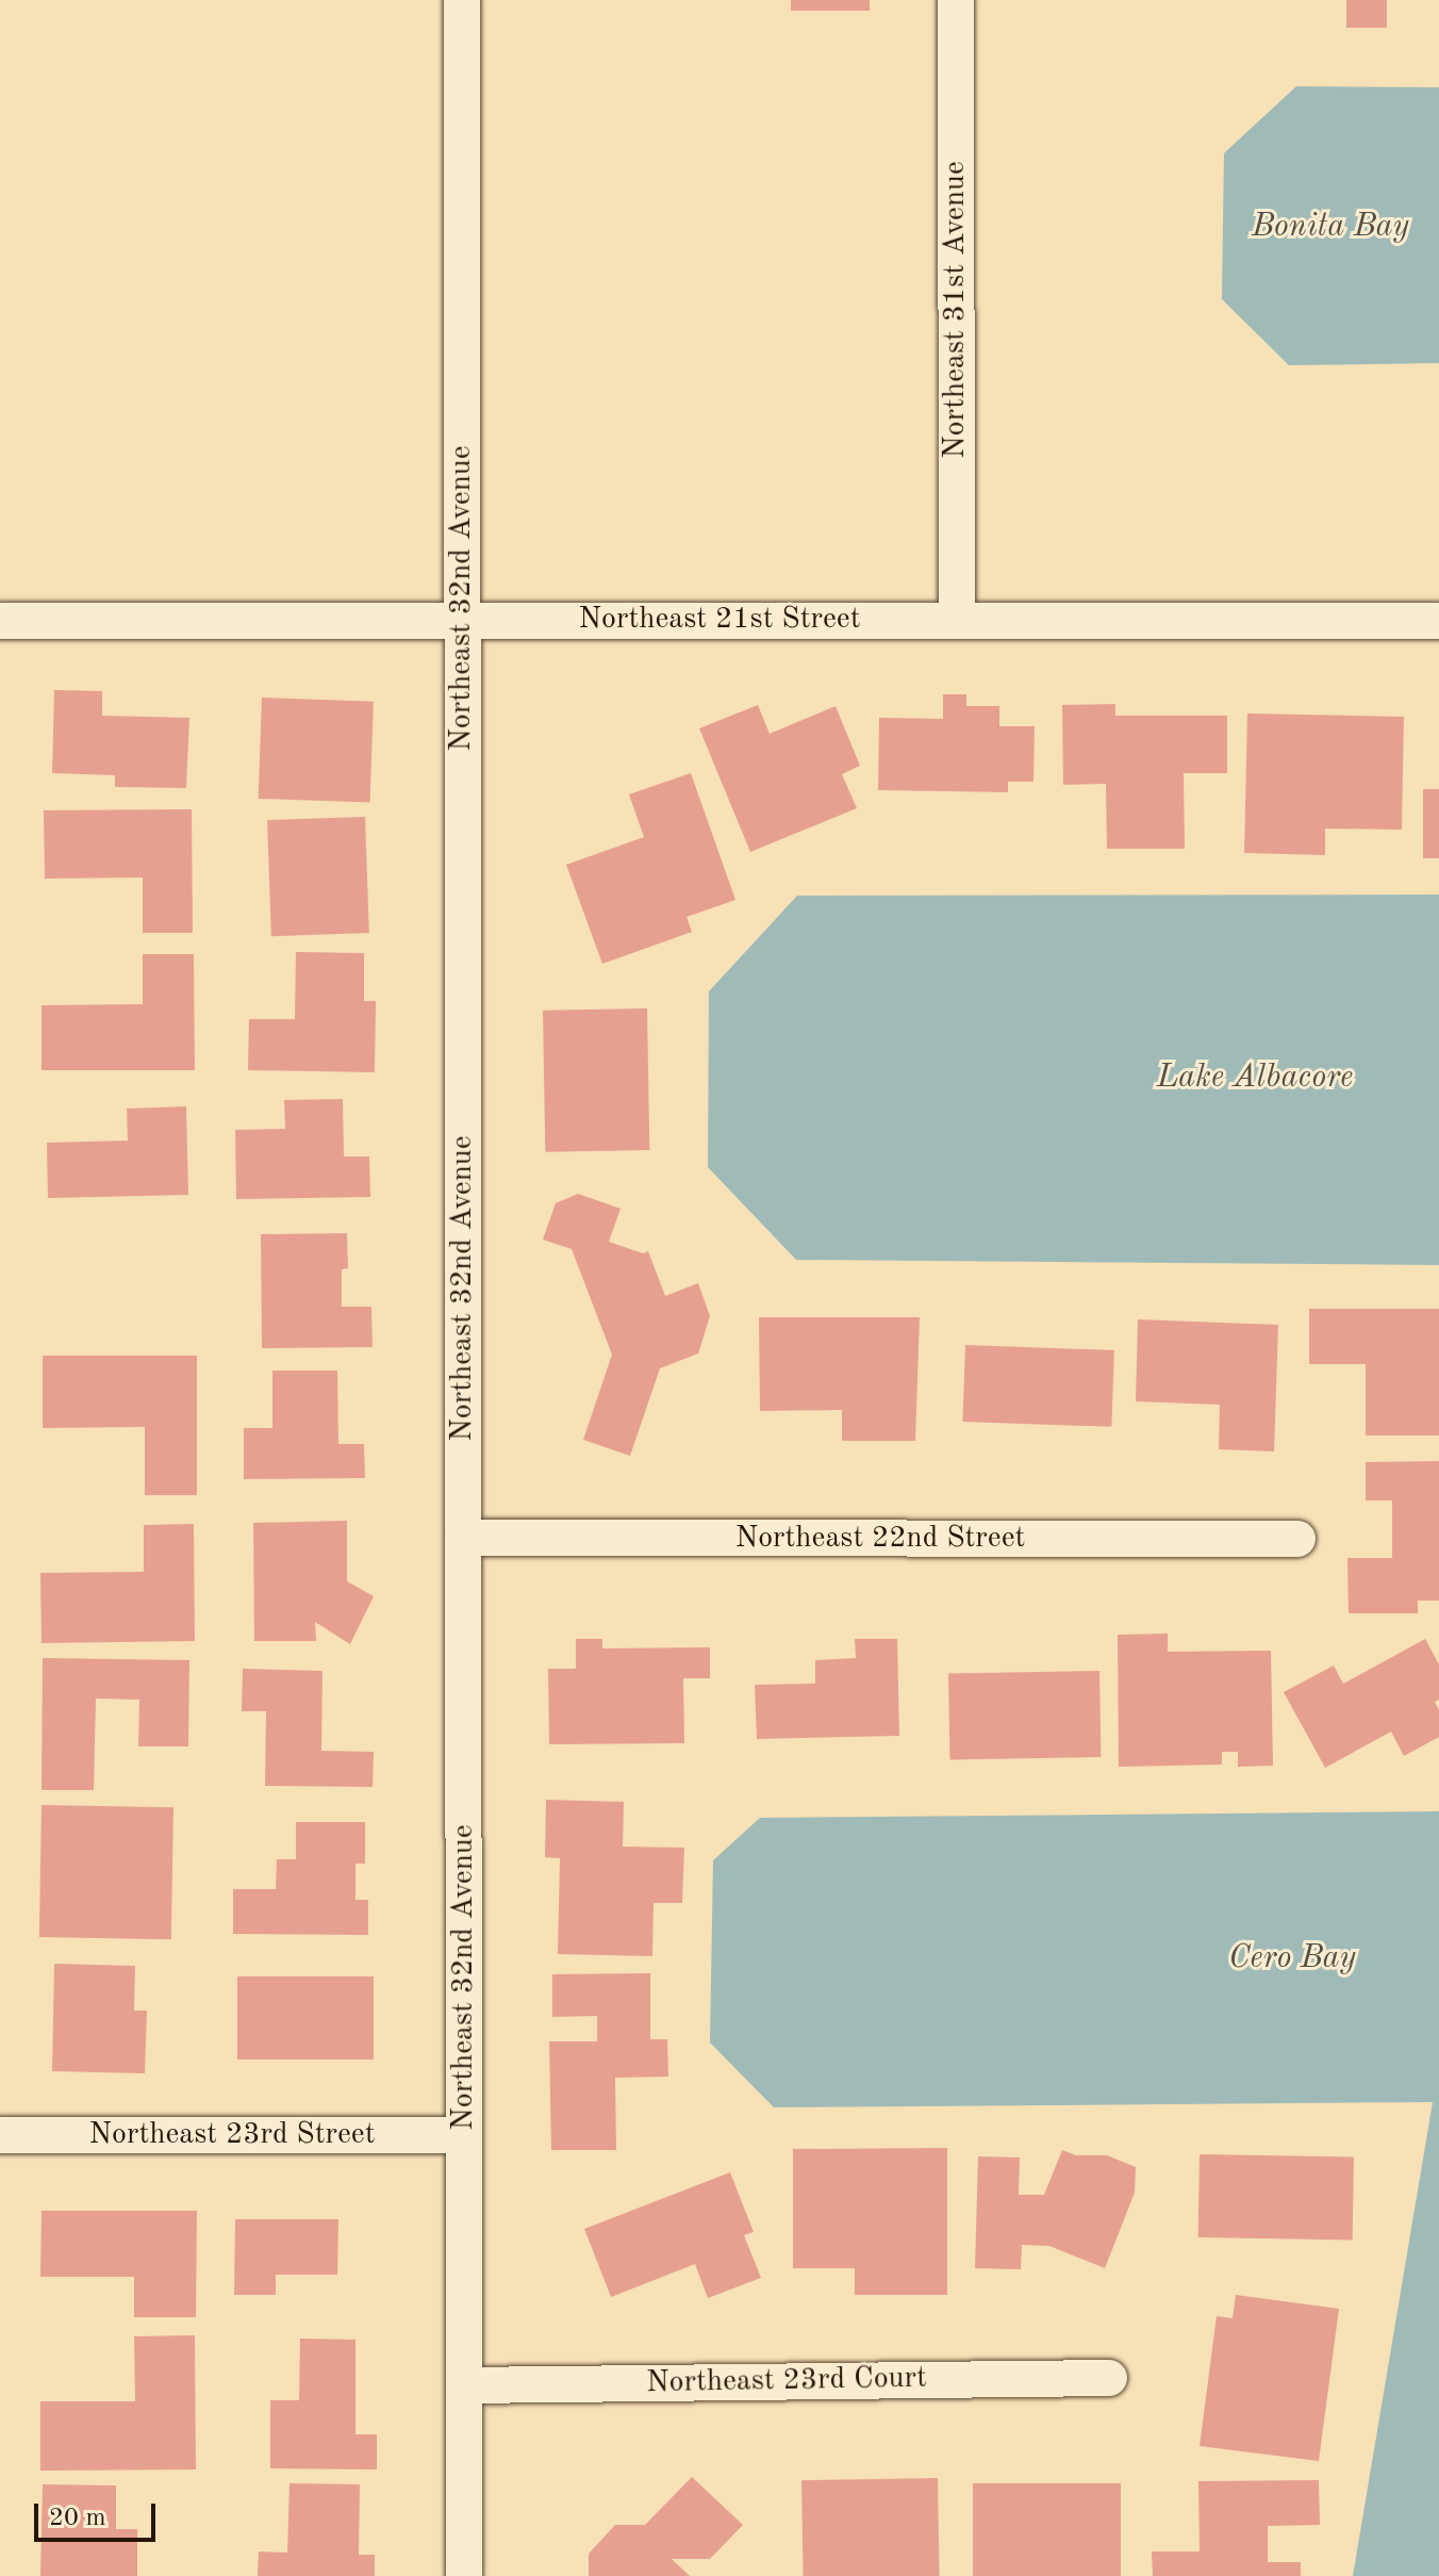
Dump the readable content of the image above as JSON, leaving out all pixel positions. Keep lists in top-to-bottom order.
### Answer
{
  "streets": {
    "street": [
      "Northeast 31st Avenue",
      "Northeast 32nd Avenue",
      "Northeast 21st Street",
      "Northeast 22nd Street",
      "Northeast 23rd Street",
      "Northeast 23rd Court"
    ]
  },
  "crossings": [
    ["Northeast 31st Avenue", "Northeast 21st Street"],
    ["Northeast 32nd Avenue", "Northeast 21st Street"],
    ["Northeast 32nd Avenue", "Northeast 22nd Street"],
    ["Northeast 32nd Avenue", "Northeast 23rd Street"],
    ["Northeast 32nd Avenue", "Northeast 23rd Court"]
  ],
  "water": ["Bonita Bay", "Lake Albacore", "Cero Bay"],
  "scale_bar": "20 m"
}
